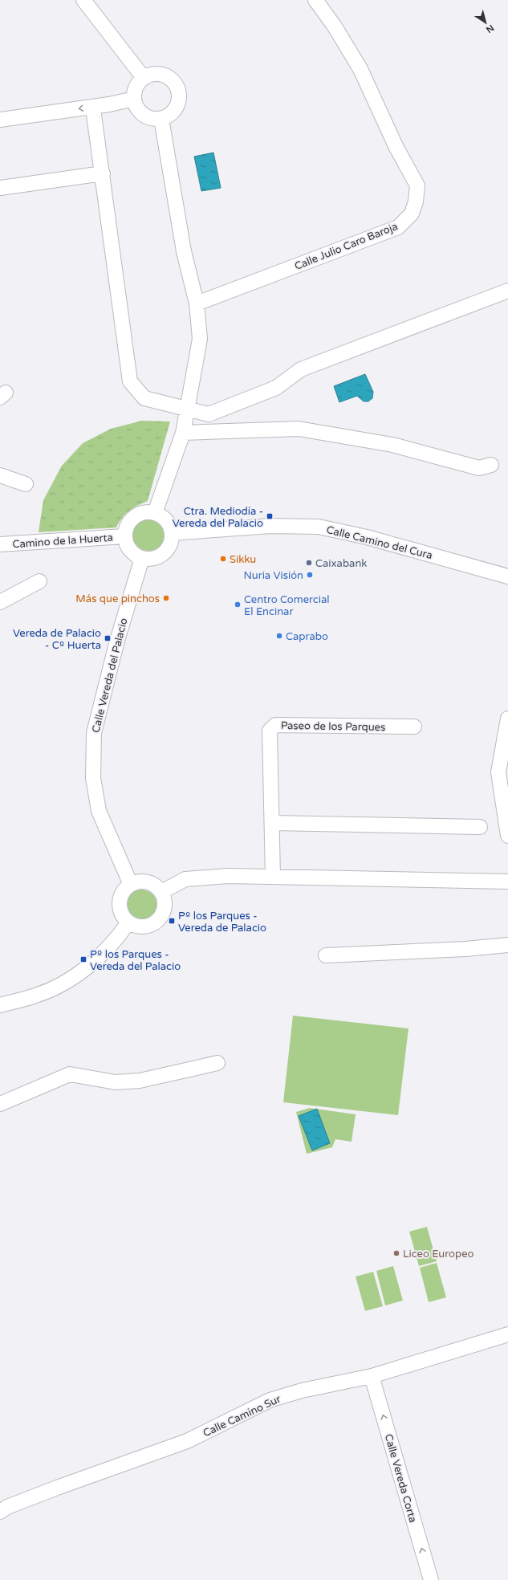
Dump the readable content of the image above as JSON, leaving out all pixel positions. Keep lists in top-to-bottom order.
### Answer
{
  "streets": {
    "street": [
      "Calle Julio Caro Baroja",
      "Camino de la Huerta",
      "Calle Camino del Cura",
      "Calle Vereda del Palacio",
      "Paseo de los Parques",
      "Calle Camino Sur",
      "Calle Vereda Corta"
    ]
  },
  "crossings": [
    ["Camino de la Huerta", "Calle Camino del Cura"],
    ["Camino de la Huerta", "Calle Vereda del Palacio"],
    ["Calle Camino del Cura", "Calle Vereda del Palacio"],
    ["Calle Camino Sur", "Calle Vereda Corta"]
  ],
  "one_way": ["Calle Vereda Corta"],
  "places": {
    "transit": [
      "Ctra. Mediodía - Vereda del Palacio",
      "Vereda de Palacio - Cº Huerta",
      "Pº los Parques - Vereda de Palacio",
      "Pº los Parques - Vereda del Palacio"
    ],
    "other": [
      "Sikku",
      "Caixabank",
      "Nuria Visión",
      "Más que pinchos",
      "Centro Comercial El Encinar",
      "Caprabo",
      "Liceo Europeo"
    ]
  },
  "north": "bottom right"
}
